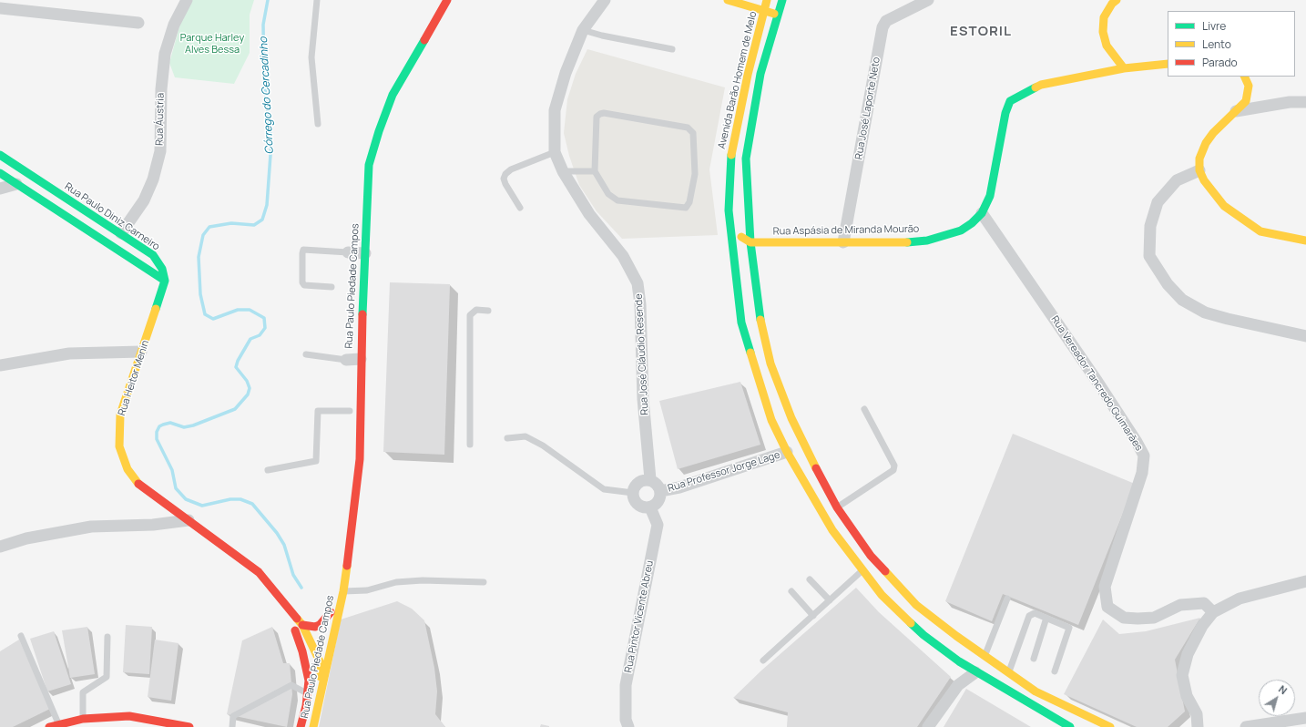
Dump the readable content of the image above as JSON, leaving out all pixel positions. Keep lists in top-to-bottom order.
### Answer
{
  "streets": {
    "street": [
      "Avenida Barão Homem de Melo",
      "Rua José Laporte Neto",
      "Rua Áustria",
      "Rua Paulo Diniz Carneiro",
      "Rua Aspásia de Miranda Mourão",
      "Rua Paulo Piedade Campos",
      "Rua José Cláudio Resende",
      "Rua Heitor Menin",
      "Rua Vereador Tancredo Guimarães",
      "Rua Professor Jorge Lage",
      "Rua Pintor Vicente Abreu"
    ]
  },
  "crossings": [
    ["Avenida Barão Homem de Melo", "Rua Aspásia de Miranda Mourão"],
    ["Avenida Barão Homem de Melo", "Rua Professor Jorge Lage"],
    ["Rua José Laporte Neto", "Rua Aspásia de Miranda Mourão"],
    ["Rua Áustria", "Rua Paulo Diniz Carneiro"],
    ["Rua Paulo Diniz Carneiro", "Rua Heitor Menin"],
    ["Rua Aspásia de Miranda Mourão", "Rua Vereador Tancredo Guimarães"],
    ["Rua Paulo Piedade Campos", "Rua Heitor Menin"],
    ["Rua José Cláudio Resende", "Rua Professor Jorge Lage"],
    ["Rua José Cláudio Resende", "Rua Pintor Vicente Abreu"],
    ["Rua Professor Jorge Lage", "Rua Pintor Vicente Abreu"]
  ],
  "districts": ["ESTORIL"],
  "water": ["Córrego do Cercadinho"],
  "parks": ["Parque Harley Alves Bessa"],
  "legend": ["Livre", "Lento", "Parado"],
  "north": "top right"
}
